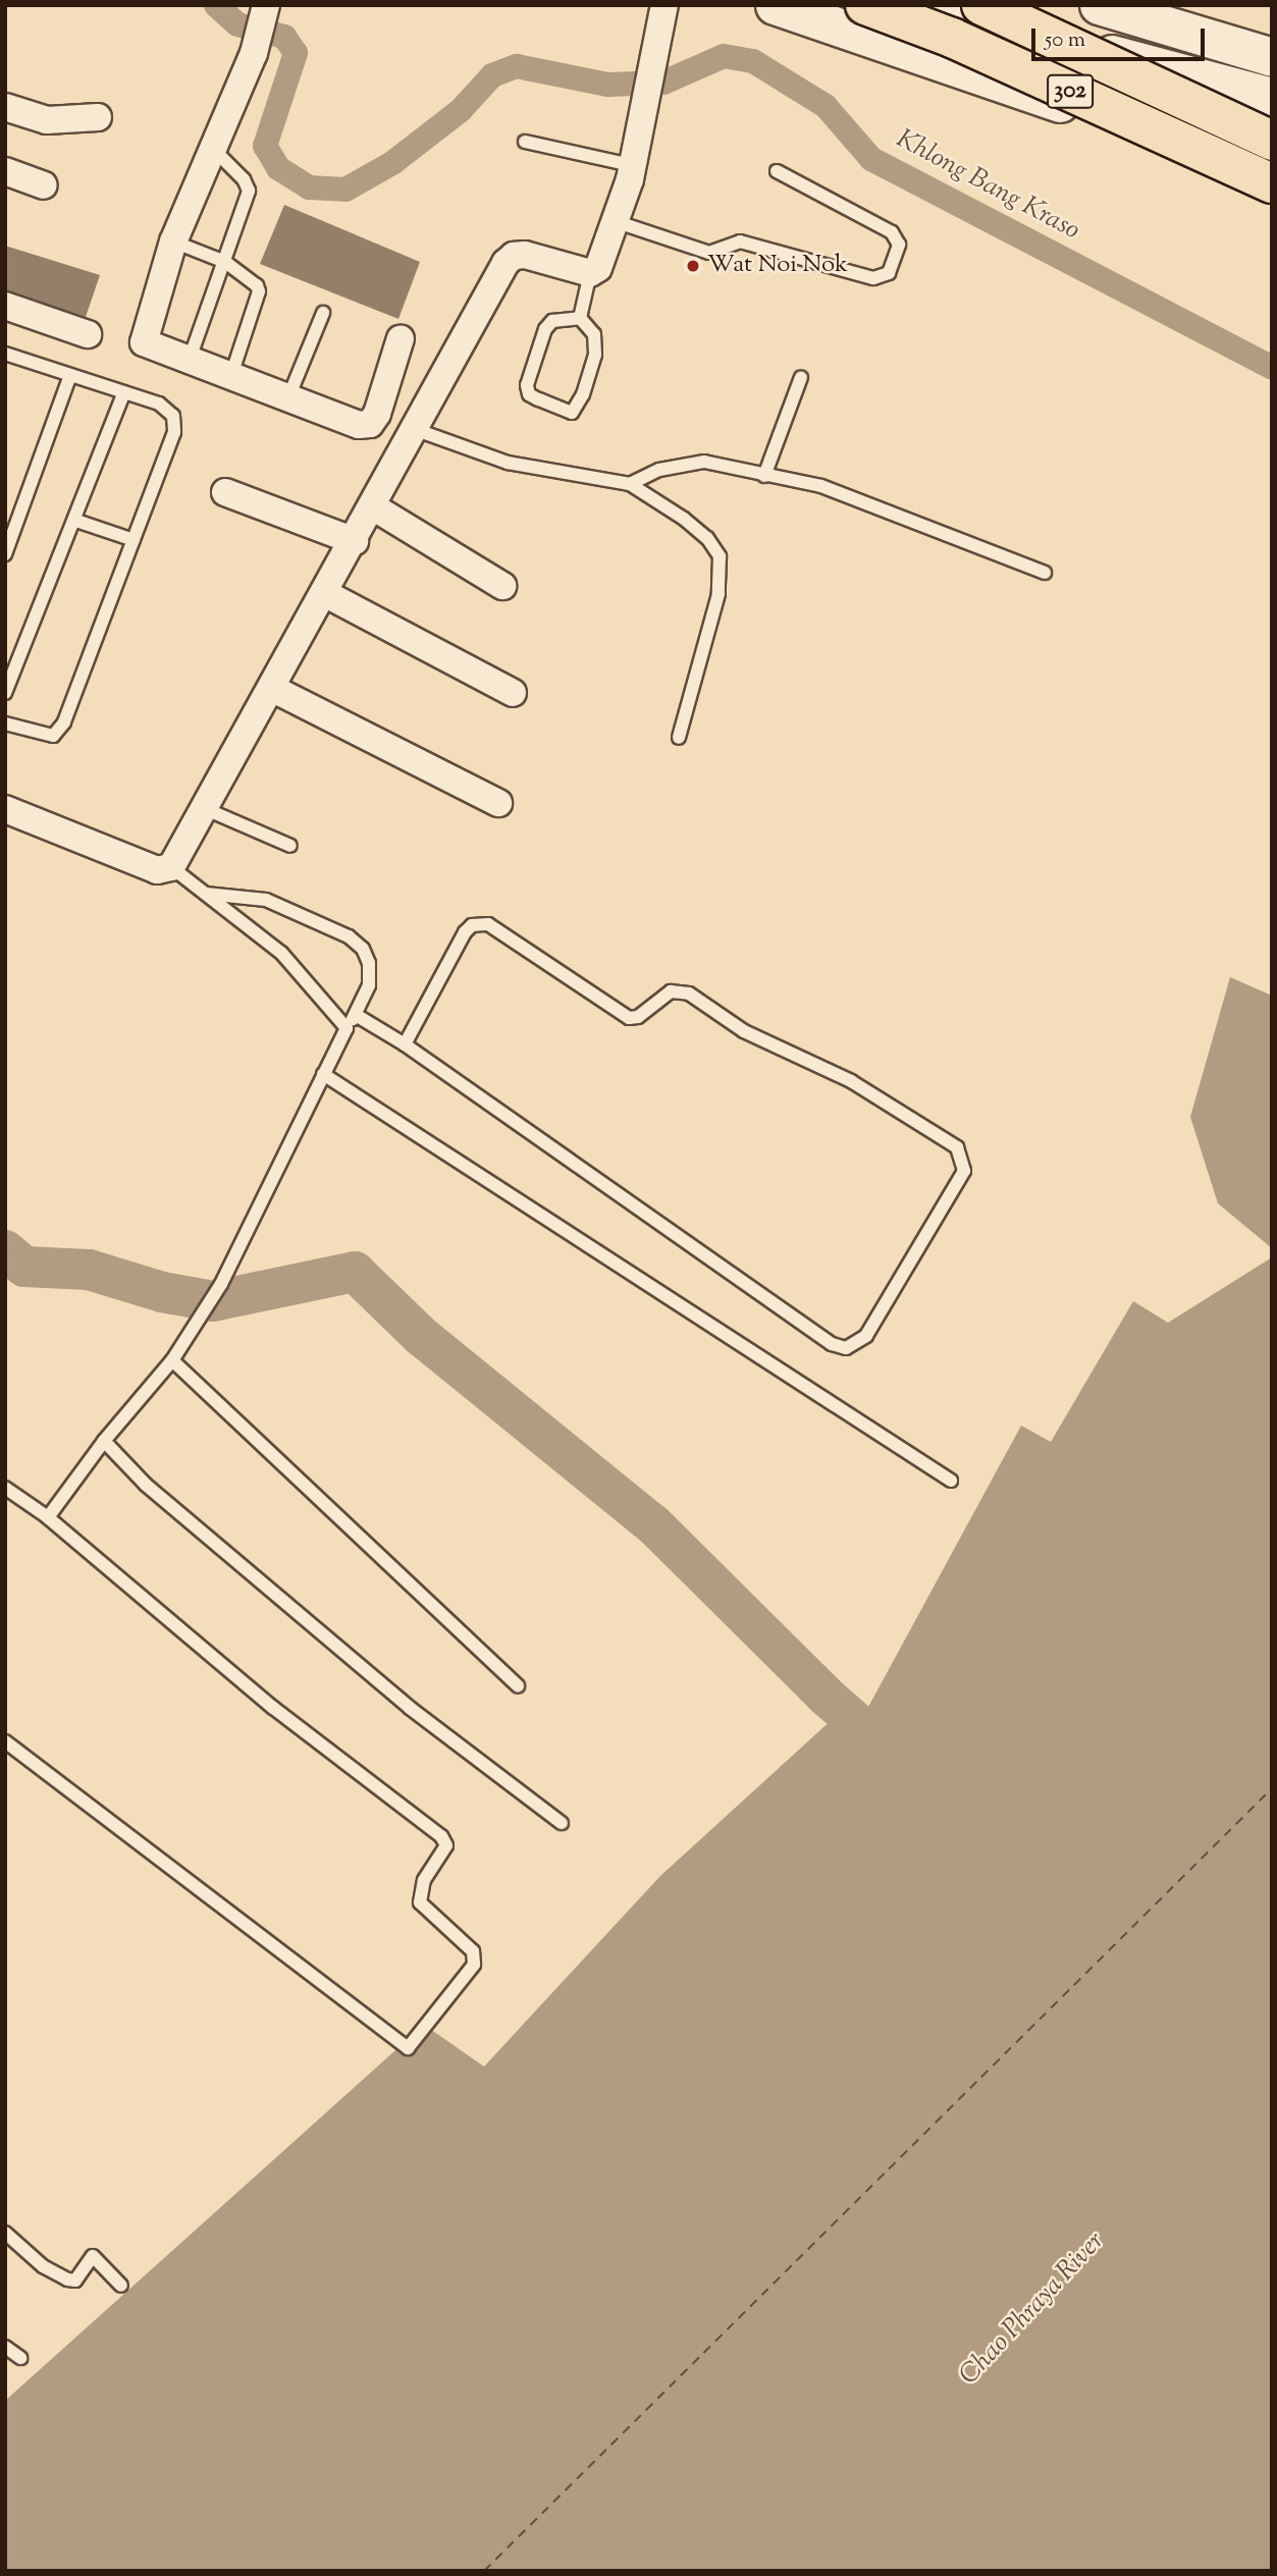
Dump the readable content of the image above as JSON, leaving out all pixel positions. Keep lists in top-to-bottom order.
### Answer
{
  "streets": {
    "main road": ["302"]
  },
  "water": ["Khlong Bang Kraso", "Chao Phraya River"],
  "places": ["Wat Noi Nok"],
  "scale_bar": "50 m"
}
